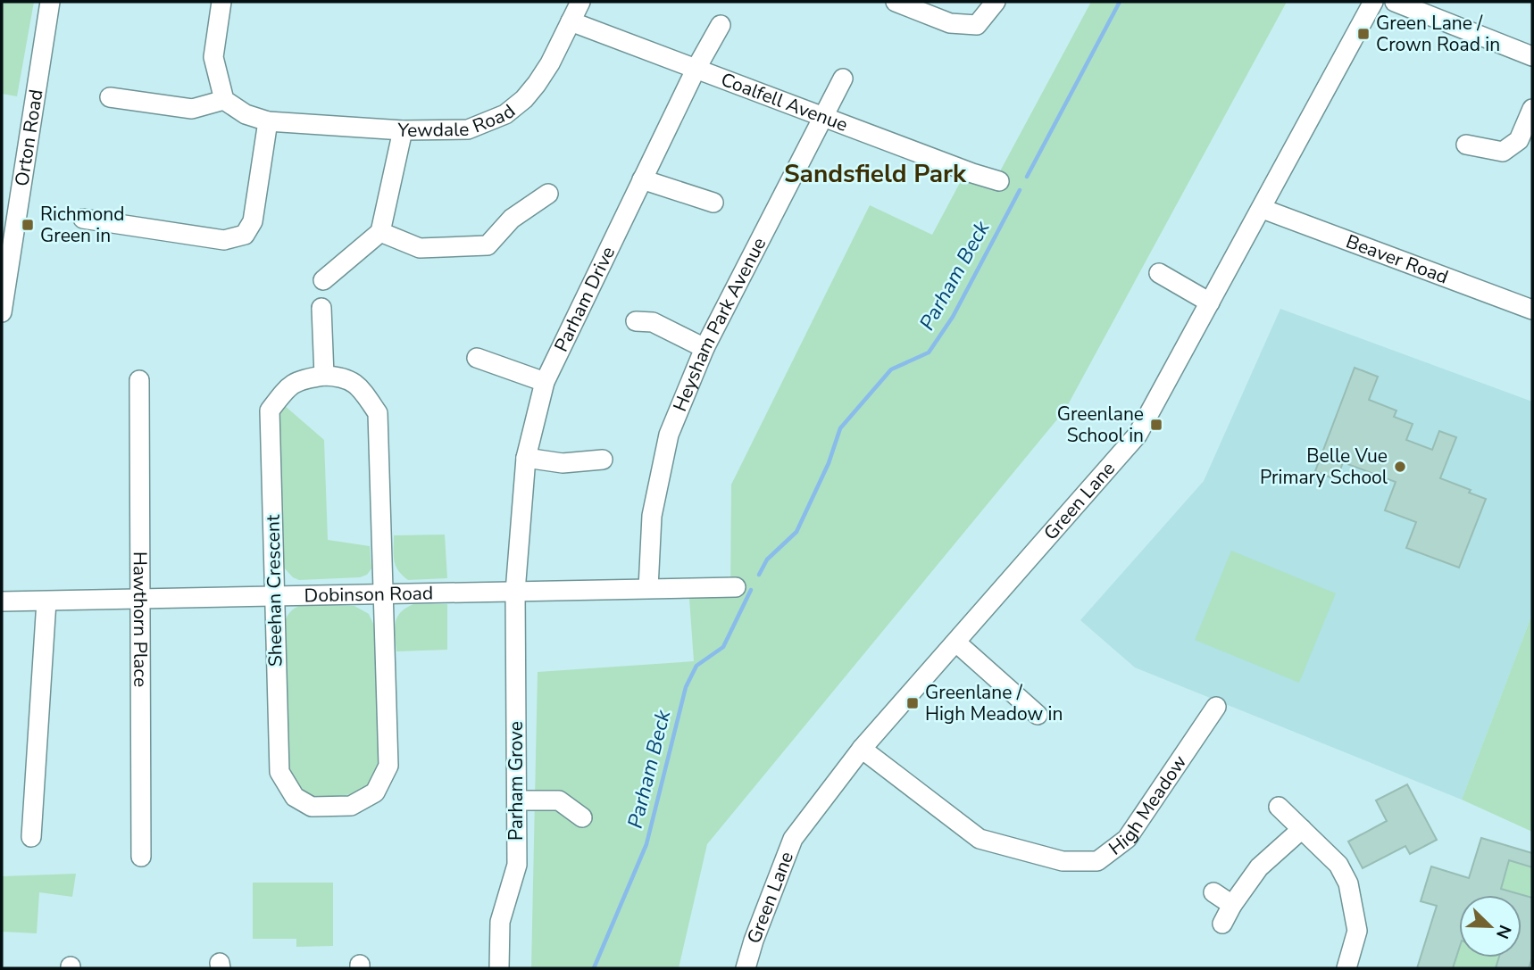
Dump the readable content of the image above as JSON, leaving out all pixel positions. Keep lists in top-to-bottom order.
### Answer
{
  "streets": {
    "street": [
      "Coalfell Avenue",
      "Yewdale Road",
      "Orton Road",
      "Beaver Road",
      "Parham Drive",
      "Heysham Park Avenue",
      "Green Lane",
      "Sheehan Crescent",
      "Dobinson Road",
      "Hawthorn Place",
      "Parham Grove",
      "High Meadow"
    ]
  },
  "crossings": [
    ["Coalfell Avenue", "Yewdale Road"],
    ["Coalfell Avenue", "Parham Drive"],
    ["Coalfell Avenue", "Heysham Park Avenue"],
    ["Beaver Road", "Green Lane"],
    ["Parham Drive", "Dobinson Road"],
    ["Parham Drive", "Parham Grove"],
    ["Heysham Park Avenue", "Dobinson Road"],
    ["Green Lane", "High Meadow"],
    ["Sheehan Crescent", "Dobinson Road"],
    ["Dobinson Road", "Hawthorn Place"],
    ["Dobinson Road", "Parham Grove"]
  ],
  "districts": ["Sandsfield Park"],
  "water": ["Parham Beck"],
  "places": {
    "transit": [
      "Green Lane / Crown Road in",
      "Richmond Green in",
      "Greenlane School in",
      "Greenlane / High Meadow in"
    ],
    "other": ["Belle Vue Primary School"]
  },
  "north": "bottom right"
}
